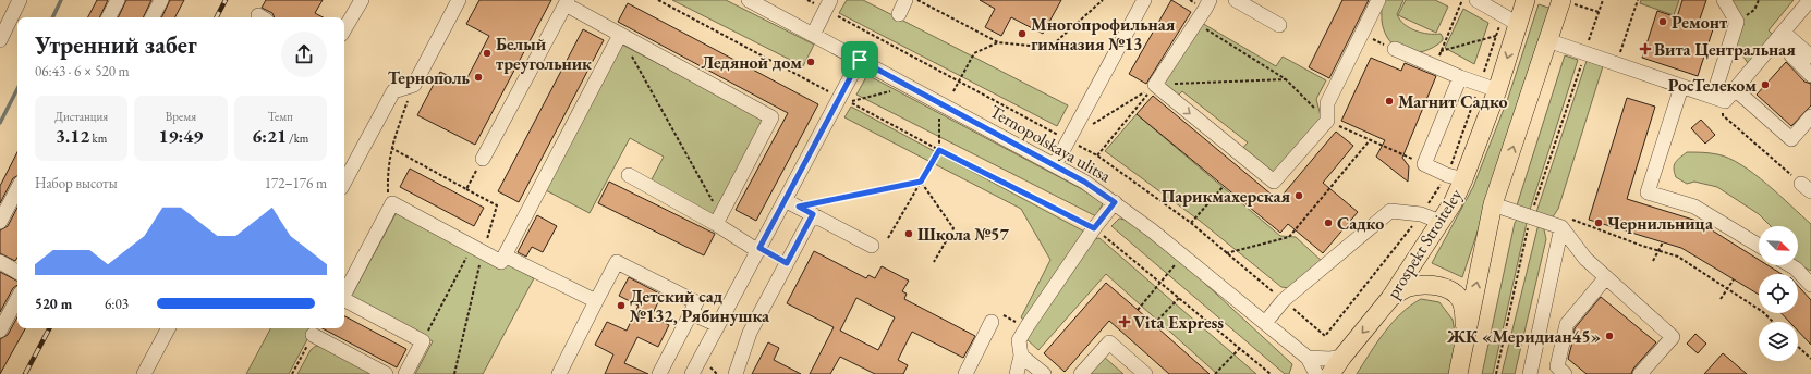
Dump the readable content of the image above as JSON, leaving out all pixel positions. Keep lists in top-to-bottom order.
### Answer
{
  "streets": {
    "main road": ["prospekt Stroiteley"],
    "street": ["Ternopolskaya ulitsa"]
  },
  "places": {
    "other": [
      "Ремонт",
      "Многопрофильная гимназия №13",
      "Белый треугольник",
      "Ледяной дом",
      "Тернополь",
      "РосТелеком",
      "Магнит Садко",
      "Парикмахерская",
      "Садко",
      "Чернильница",
      "Школа №57",
      "Детский сад №132, Рябинушка",
      "ЖК «Меридиан45»"
    ],
    "health": ["Вита Центральная", "Vita Express"]
  },
  "north": "bottom right",
  "page": {
    "heading": ["Утренний забег", "06:43 · 6 × 520 m"],
    "stats": [
      ["Дистанция", "3.12 km"],
      ["Время", "19:49"],
      ["Темп", "6:21 /km"]
    ],
    "chart": ["Набор высоты", "172–176 m"],
    "list": [
      {
        "name": "520 m",
        "note": "6:03"
      }
    ]
  }
}
